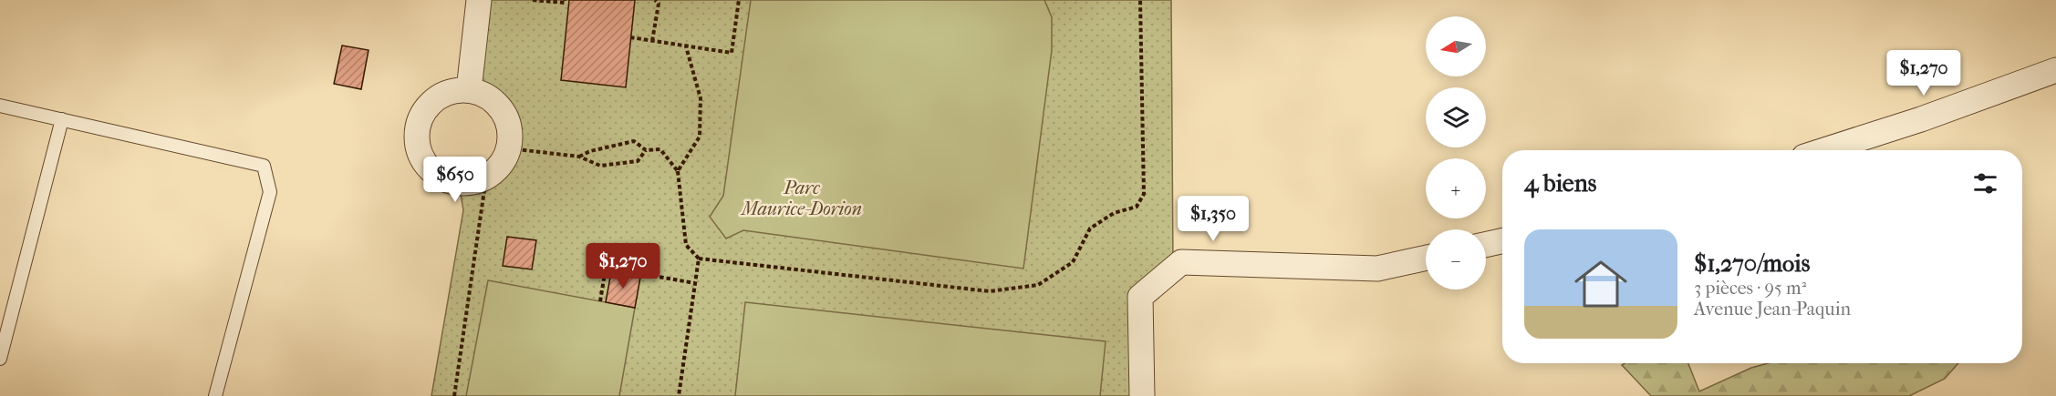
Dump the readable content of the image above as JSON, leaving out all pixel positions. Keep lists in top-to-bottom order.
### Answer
{
  "parks": ["Parc Maurice-Dorion"],
  "north": "left",
  "page": {
    "map_buttons": ["+", "−"],
    "price": [
      "$1,270",
      "$650",
      "$1,350",
      "$1,270"
    ],
    "heading": "4 biens",
    "list": [
      {
        "name": "$1,270/mois",
        "note": "3 pièces · 95 m² · Avenue Jean-Paquin"
      }
    ]
  }
}
